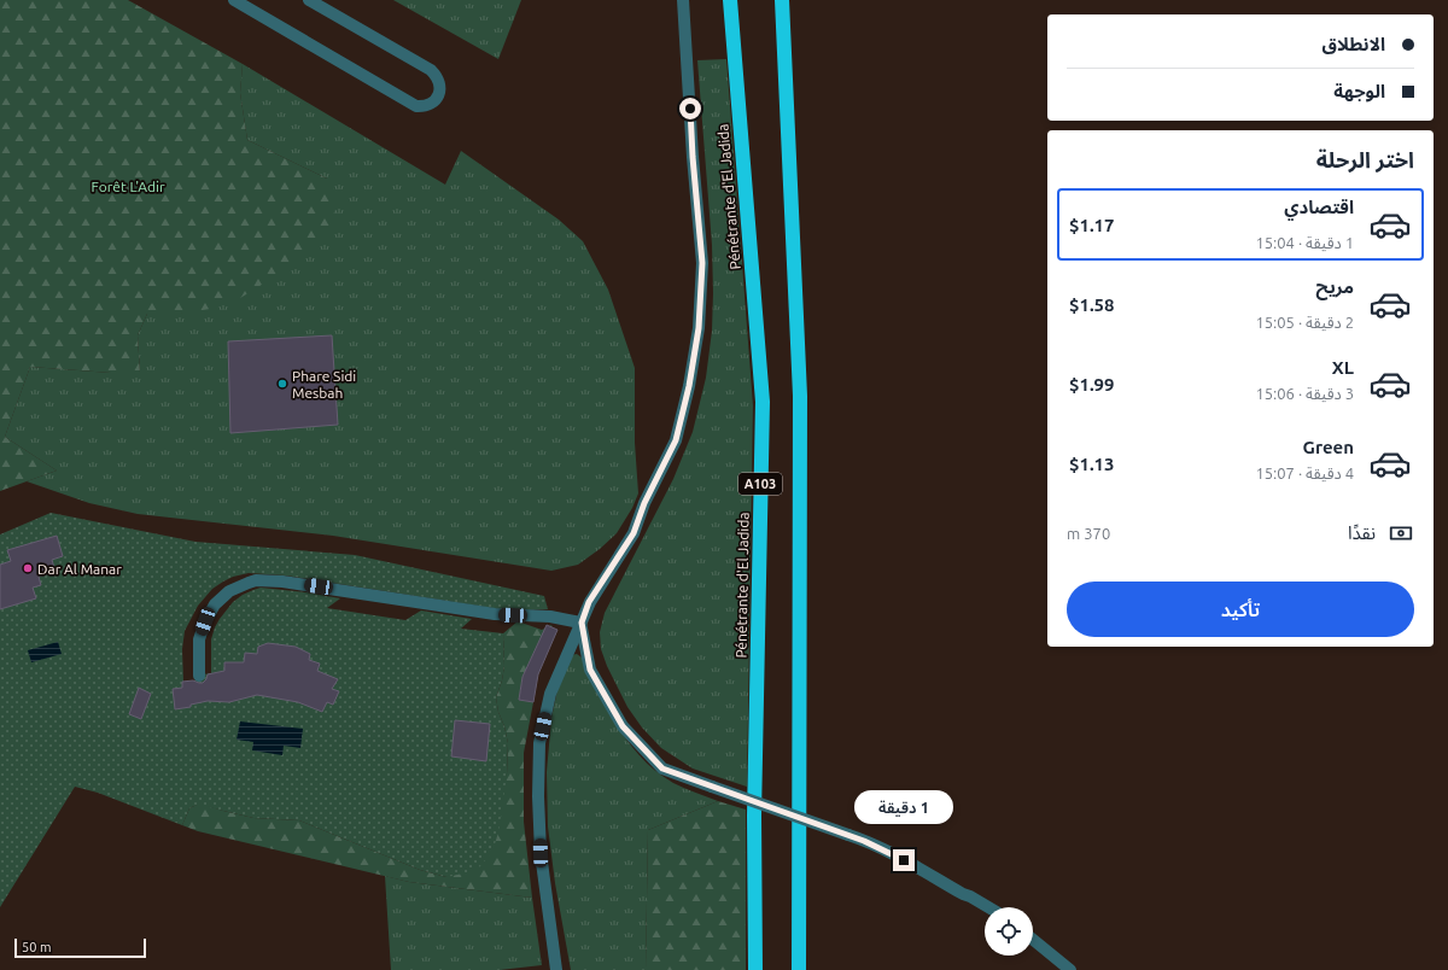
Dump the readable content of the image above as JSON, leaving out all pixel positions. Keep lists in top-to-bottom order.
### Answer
{
  "streets": {
    "highway": ["Pénétrante d'El Jadida", "A103"]
  },
  "parks": ["Forêt L'Adir"],
  "places": ["Phare Sidi Mesbah", "Dar Al Manar"],
  "scale_bar": "50 m",
  "page": {
    "banner": ["الانطلاق", "الوجهة"],
    "heading": "اختر الرحلة",
    "list": [
      {
        "name": "اقتصادي",
        "note": "1 دقيقة · 15:04",
        "value": "$1.17"
      },
      {
        "name": "مريح",
        "note": "2 دقيقة · 15:05",
        "value": "$1.58"
      },
      {
        "name": "XL",
        "note": "3 دقيقة · 15:06",
        "value": "$1.99"
      },
      {
        "name": "Green",
        "note": "4 دقيقة · 15:07",
        "value": "$1.13"
      }
    ],
    "pay": ["نقدًا", "370 m"],
    "buttons": "تأكيد",
    "bubble": "1 دقيقة",
    "scale": "50 m"
  }
}
